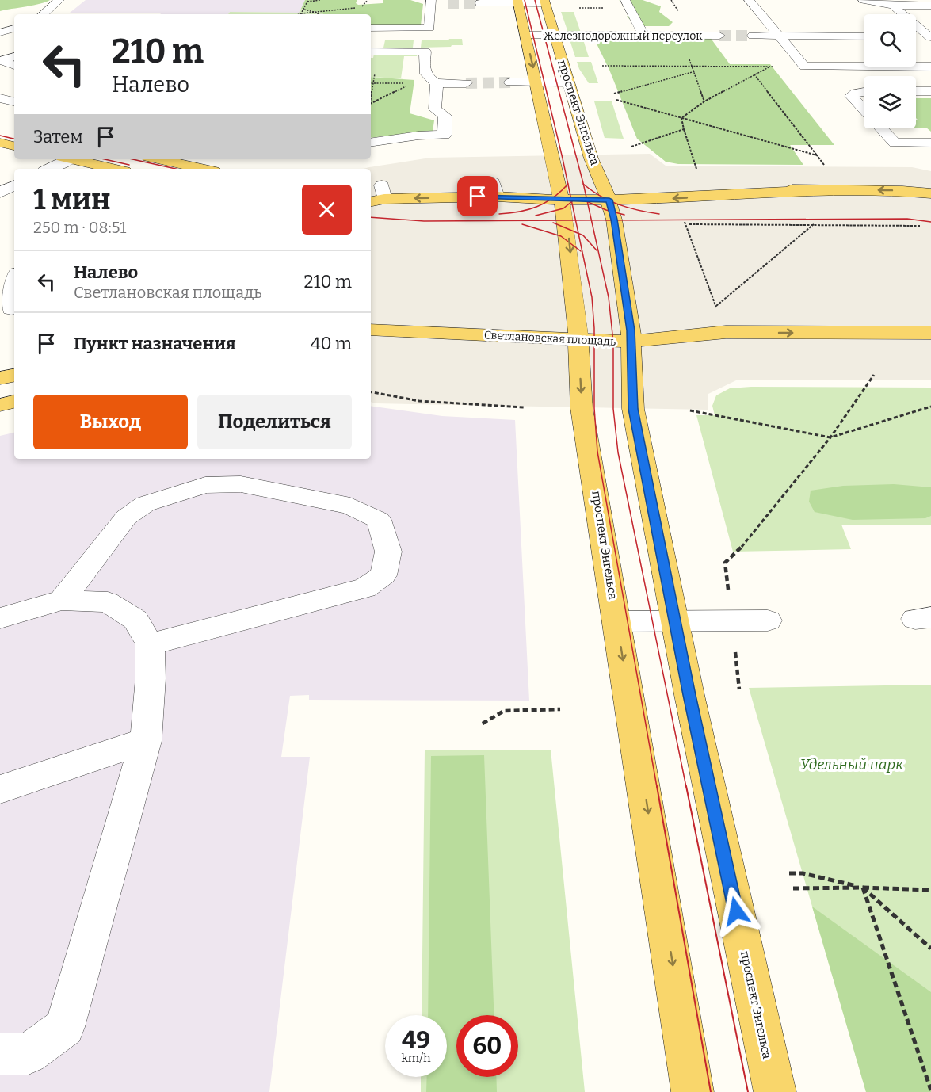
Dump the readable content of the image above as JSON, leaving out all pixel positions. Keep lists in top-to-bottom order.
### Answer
{
  "streets": {
    "main road": ["проспект Энгельса", "Светлановская площадь"],
    "street": ["Железнодорожный переулок"]
  },
  "crossings": [
    ["Железнодорожный переулок", "проспект Энгельса"],
    ["проспект Энгельса", "Светлановская площадь"]
  ],
  "parks": ["Удельный парк"],
  "page": {
    "turn": ["210 m", "Налево"],
    "then": "Затем",
    "heading": ["1 мин", "250 m · 08:51"],
    "list": [
      {
        "name": "Налево",
        "note": "Светлановская площадь",
        "value": "210 m"
      },
      {
        "name": "Пункт назначения",
        "value": "40 m"
      }
    ],
    "buttons": ["Выход", "Поделиться"],
    "speed": "49 km/h",
    "limit": "60"
  }
}
